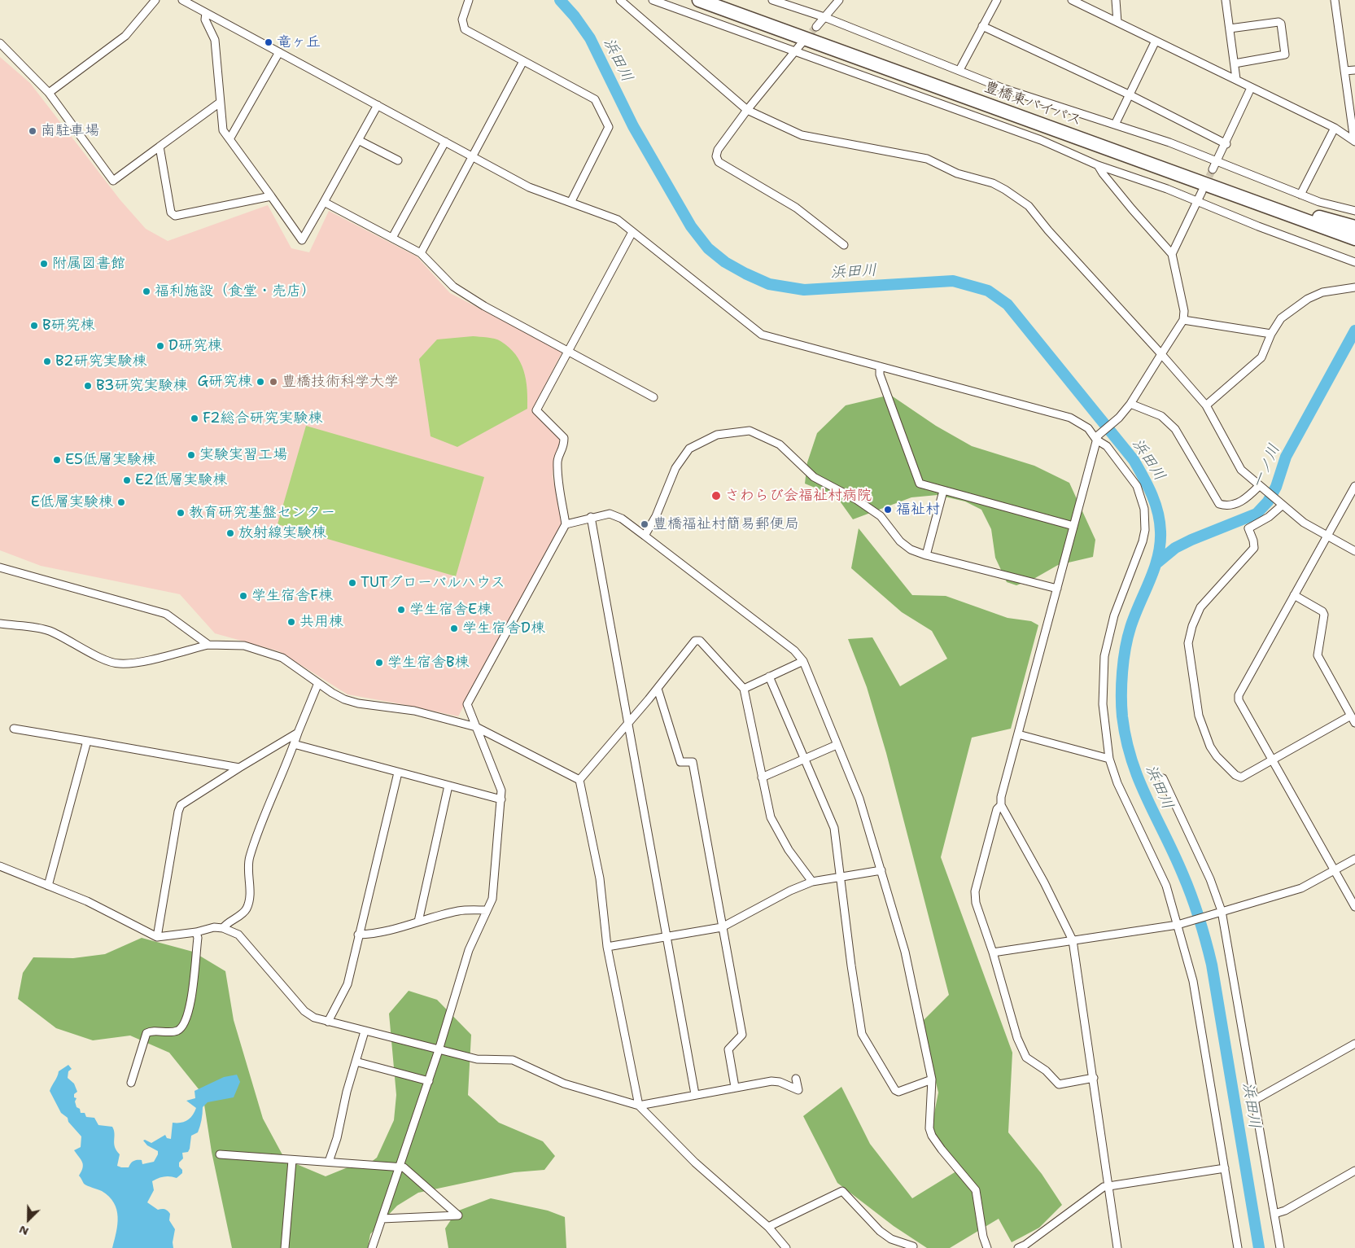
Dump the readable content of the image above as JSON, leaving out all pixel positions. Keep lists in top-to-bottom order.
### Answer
{
  "streets": {
    "highway": ["豊橋東バイパス"]
  },
  "water": ["浜田川", "一ノ川"],
  "places": [
    "竜ヶ丘",
    "南駐車場",
    "附属図書館",
    "福利施設（食堂・売店）",
    "B研究棟",
    "D研究棟",
    "B2研究実験棟",
    "G研究棟",
    "豊橋技術科学大学",
    "B3研究実験棟",
    "F2総合研究実験棟",
    "実験実習工場",
    "E5低層実験棟",
    "E2低層実験棟",
    "さわらび会福祉村病院",
    "E低層実験棟",
    "福祉村",
    "教育研究基盤センター",
    "豊橋福祉村簡易郵便局",
    "放射線実験棟",
    "TUTグローバルハウス",
    "学生宿舎F棟",
    "学生宿舎E棟",
    "共用棟",
    "学生宿舎D棟",
    "学生宿舎B棟"
  ],
  "north": "bottom left"
}
